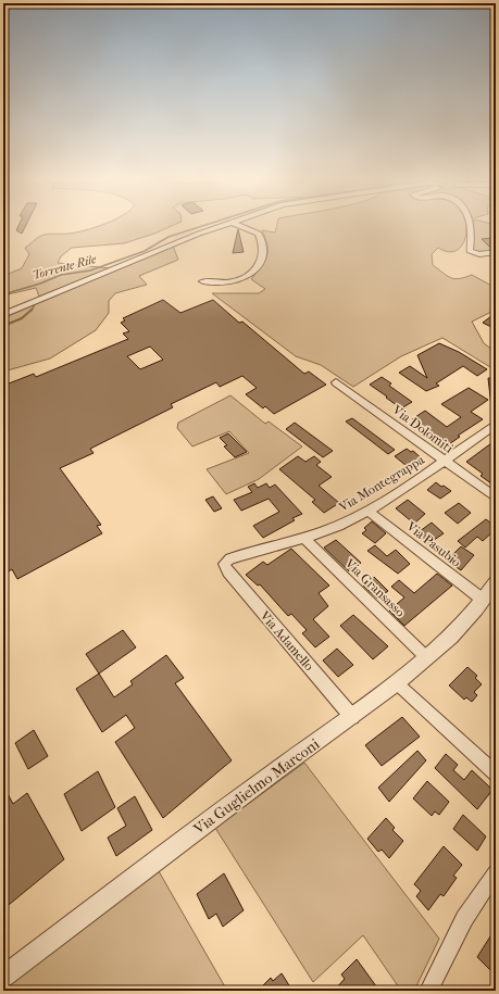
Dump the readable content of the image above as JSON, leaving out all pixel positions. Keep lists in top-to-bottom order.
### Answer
{
  "streets": {
    "street": [
      "Via Dolomiti",
      "Via Montegrappa",
      "Via Pasubio",
      "Via Gransasso",
      "Via Adamello",
      "Via Guglielmo Marconi"
    ]
  },
  "crossings": [
    ["Via Dolomiti", "Via Montegrappa"],
    ["Via Montegrappa", "Via Pasubio"],
    ["Via Montegrappa", "Via Gransasso"],
    ["Via Montegrappa", "Via Adamello"],
    ["Via Pasubio", "Via Guglielmo Marconi"],
    ["Via Gransasso", "Via Guglielmo Marconi"],
    ["Via Adamello", "Via Guglielmo Marconi"]
  ],
  "water": ["Torrente Rile"]
}
